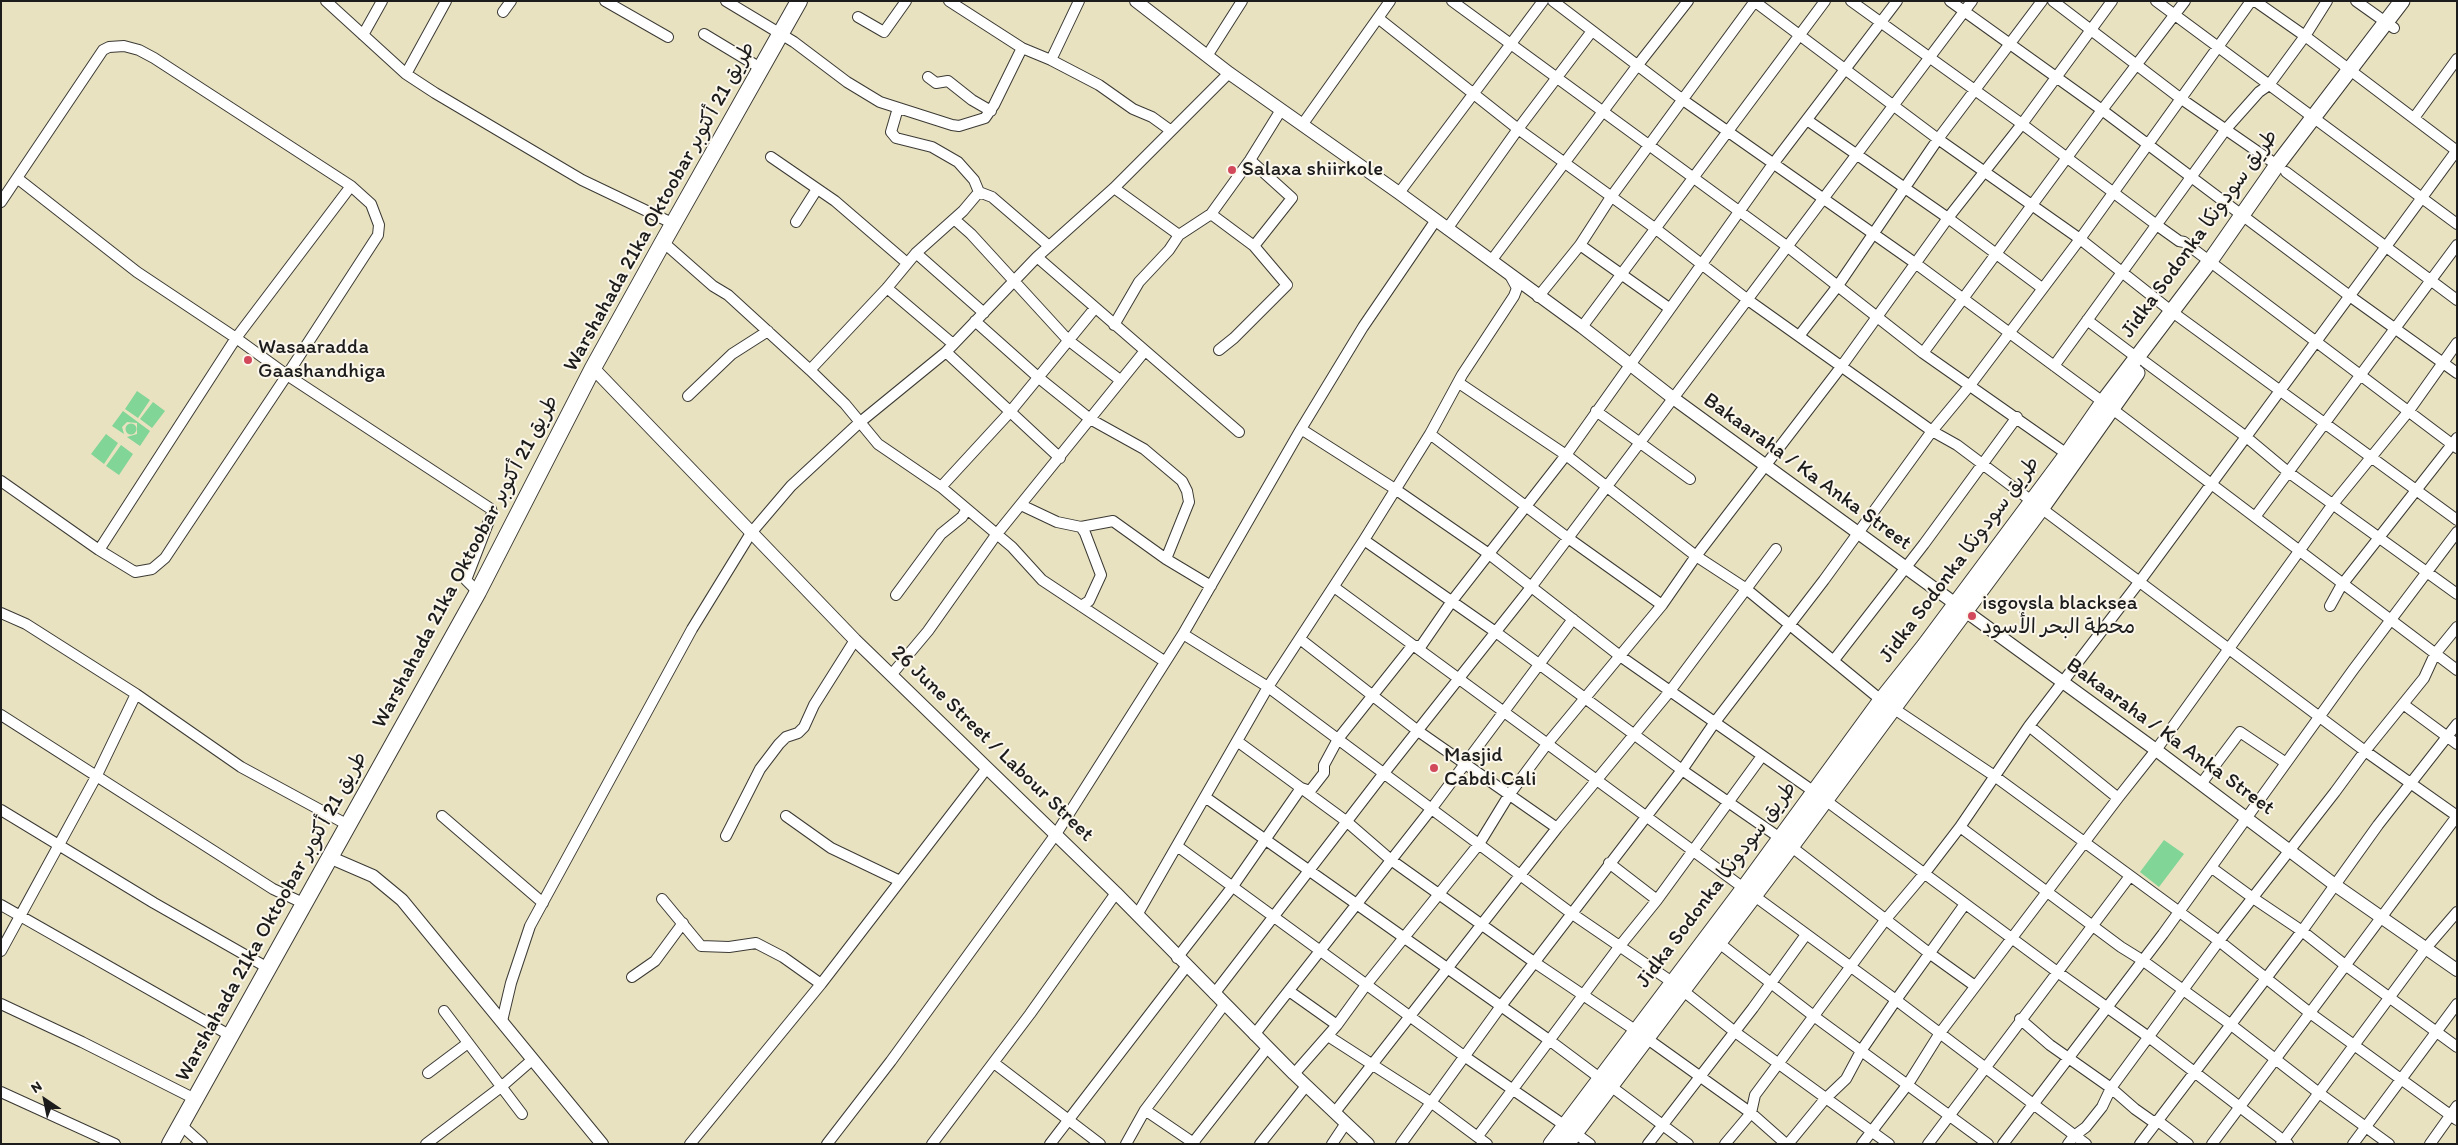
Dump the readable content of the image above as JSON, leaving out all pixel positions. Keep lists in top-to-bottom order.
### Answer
{
  "streets": {
    "main road": ["Warshahada 21ka Oktoobar طريق 21 أكتوبر", "Jidka Sodonka طريق سودونكا"],
    "street": ["Bakaaraha / Ka Anka Street", "26 June Street / Labour Street"]
  },
  "crossings": [
    ["Warshahada 21ka Oktoobar طريق 21 أكتوبر", "26 June Street / Labour Street"],
    ["Jidka Sodonka طريق سودونكا", "Bakaaraha / Ka Anka Street"]
  ],
  "places": [
    "Salaxa shiirkole",
    "Wasaaradda Gaashandhiga",
    "isgoysla blacksea محطة البحر الأسود",
    "Masjid Cabdi Cali"
  ],
  "north": "top left"
}
